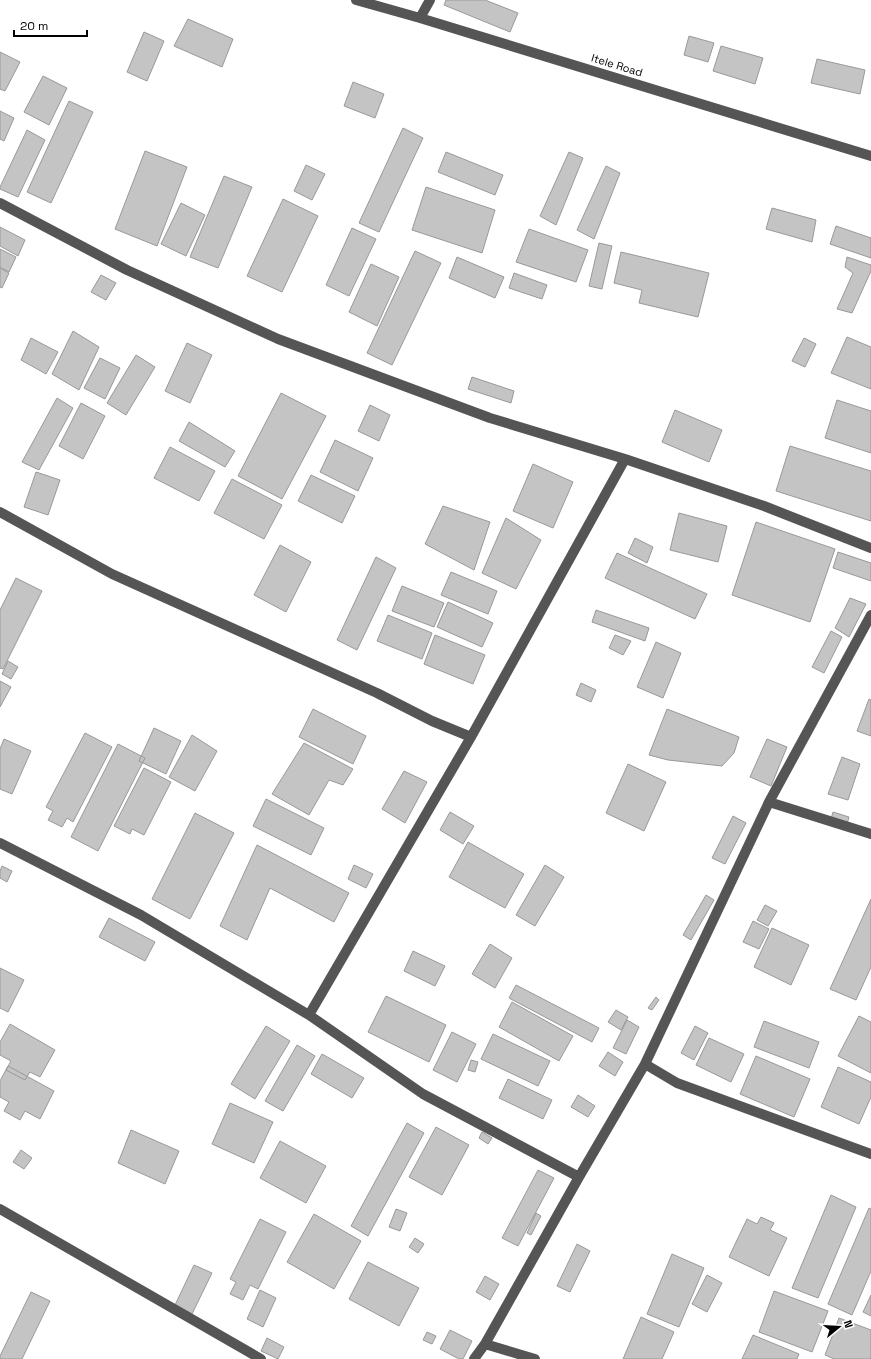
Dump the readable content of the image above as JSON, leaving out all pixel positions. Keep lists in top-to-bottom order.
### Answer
{
  "streets": {
    "street": ["Itele Road"]
  },
  "scale_bar": "20 m",
  "north": "right"
}
